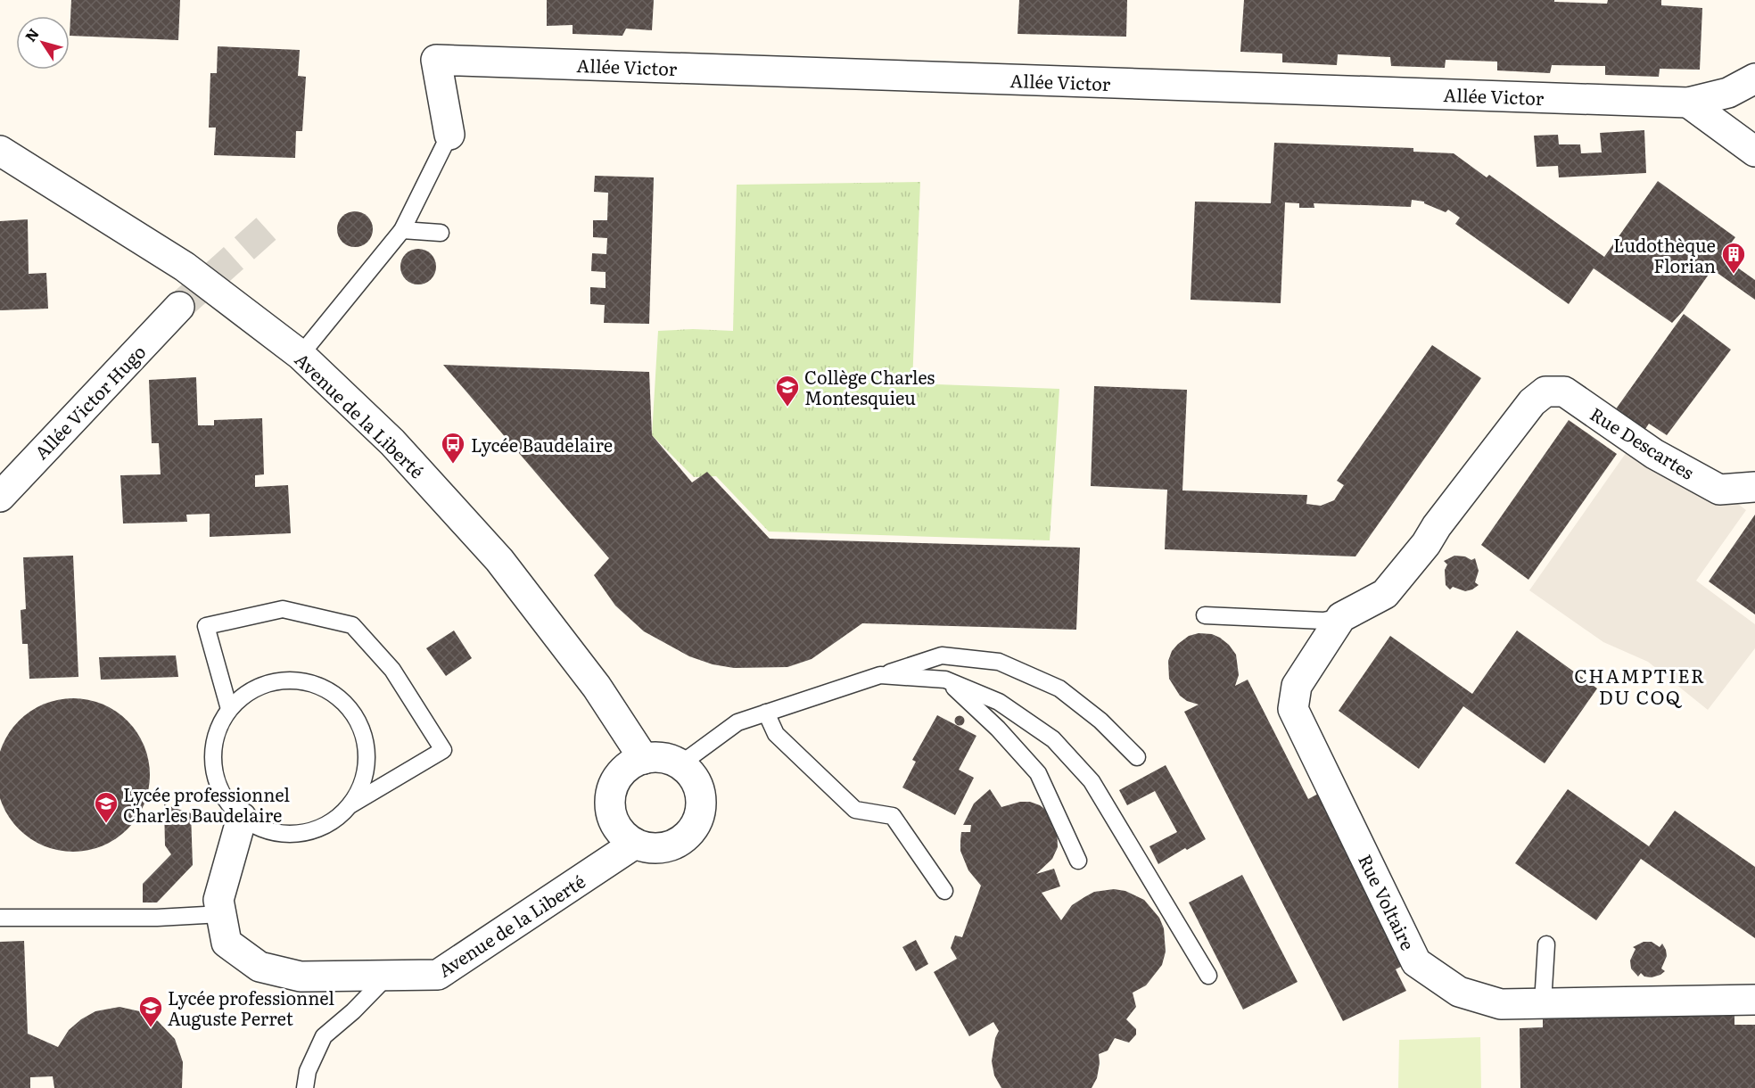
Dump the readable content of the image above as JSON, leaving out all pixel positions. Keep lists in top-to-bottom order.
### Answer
{
  "streets": {
    "street": [
      "Allée Victor",
      "Allée Victor Hugo",
      "Avenue de la Liberté",
      "Rue Descartes",
      "Rue Voltaire"
    ]
  },
  "crossings": [
    ["Rue Descartes", "Rue Voltaire"]
  ],
  "districts": ["CHAMPTIER DU COQ"],
  "places": {
    "building": ["Ludothèque Florian"],
    "school or university": ["Collège Charles Montesquieu", "Lycée professionnel Charles Baudelaire", "Lycée professionnel Auguste Perret"],
    "bus stop": ["Lycée Baudelaire"]
  },
  "north": "top left"
}
